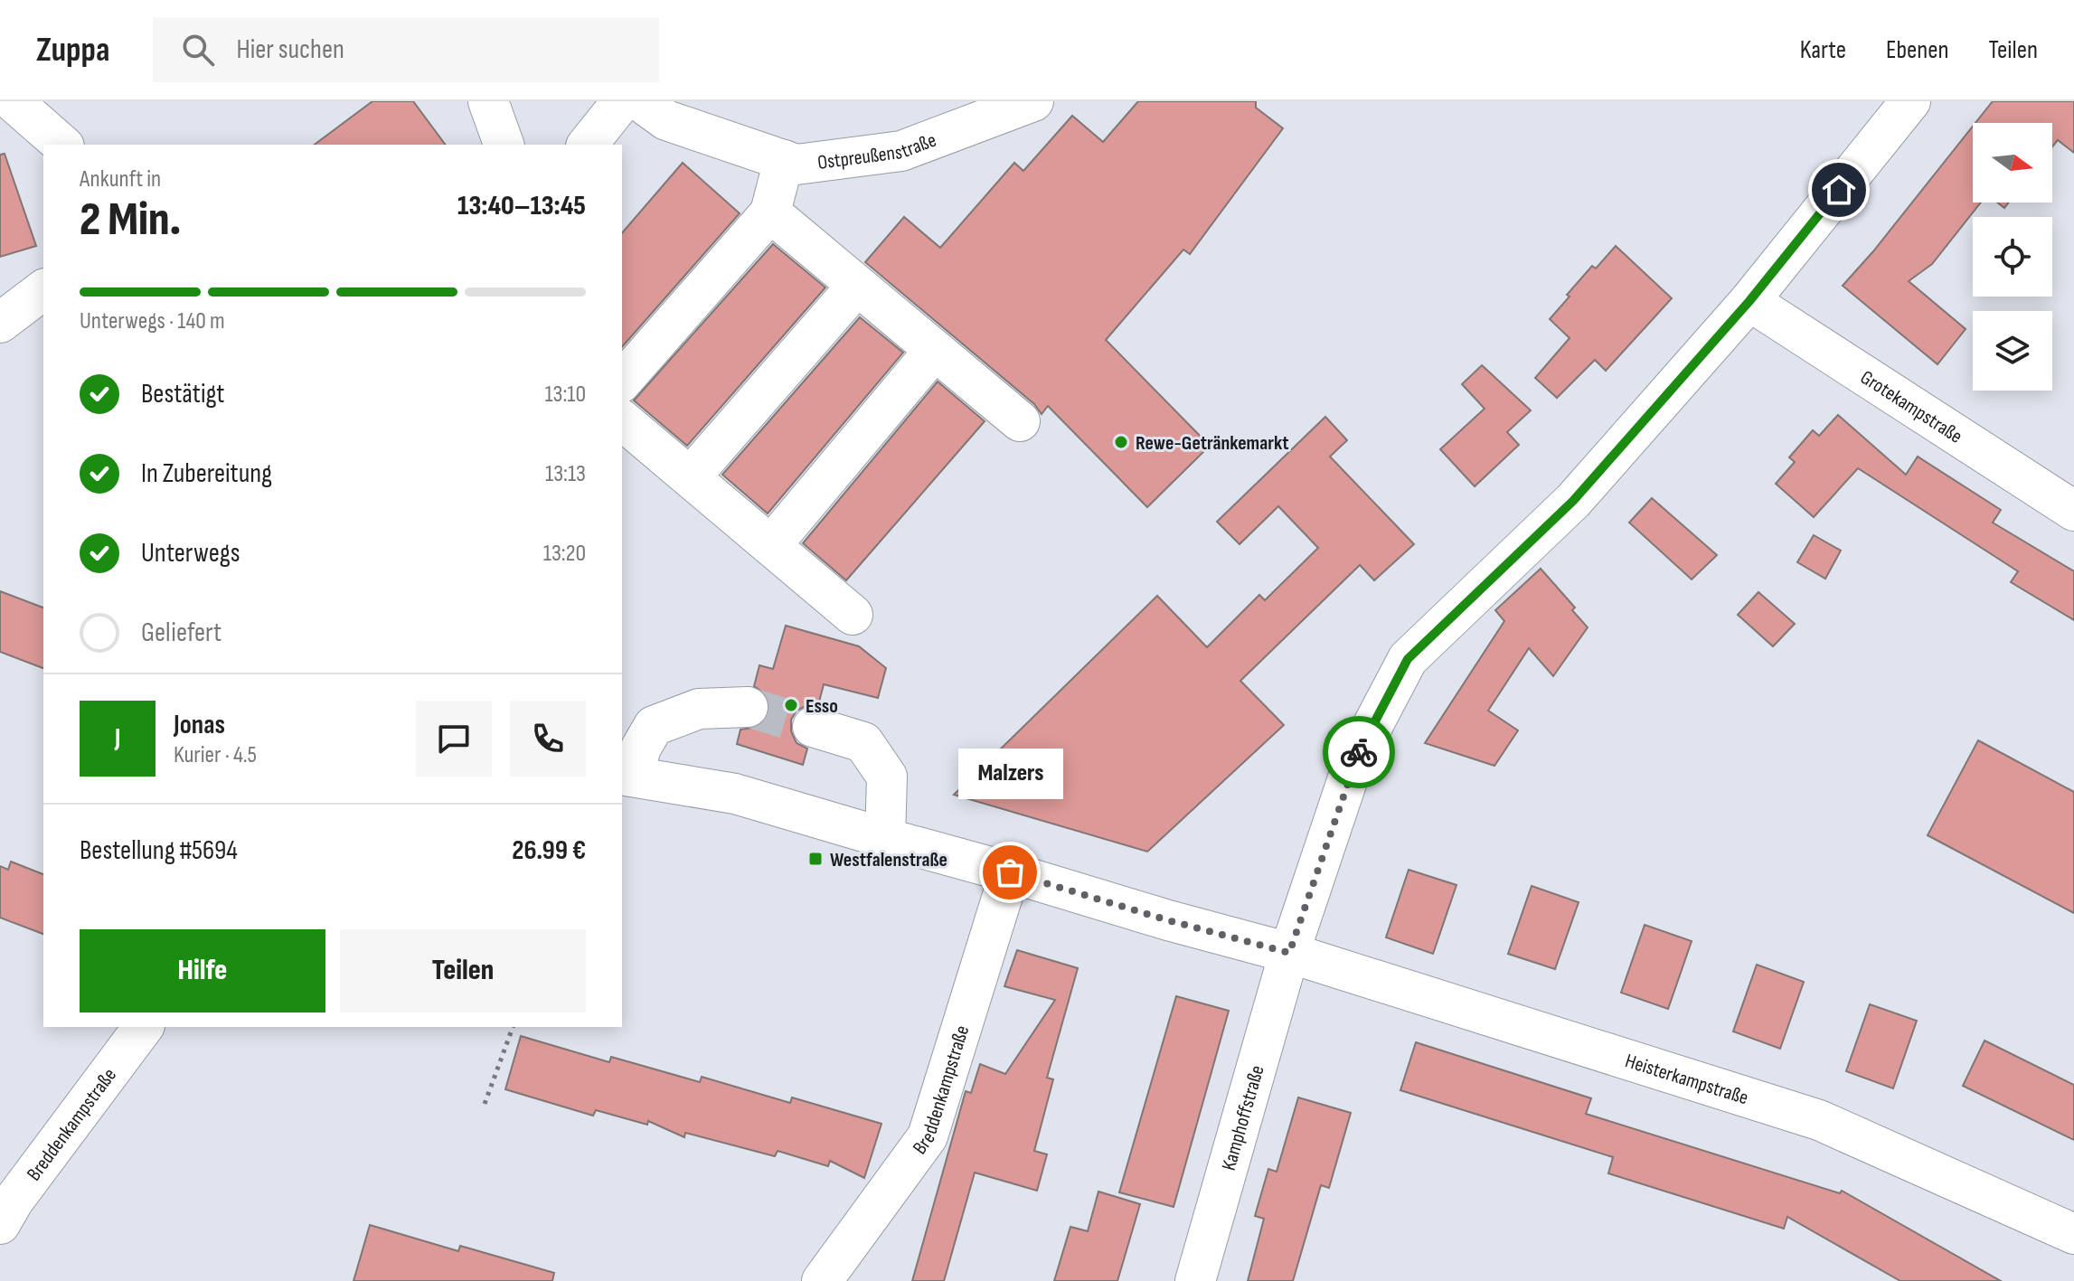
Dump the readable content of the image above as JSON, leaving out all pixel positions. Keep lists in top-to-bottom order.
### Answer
{
  "streets": {
    "street": [
      "Ostpreußenstraße",
      "Grotekampstraße",
      "Heisterkampstraße",
      "Breddenkampstraße",
      "Kamphoffstraße"
    ]
  },
  "crossings": [
    ["Grotekampstraße", "Kamphoffstraße"],
    ["Heisterkampstraße", "Kamphoffstraße"]
  ],
  "places": {
    "other": ["Rewe-Getränkemarkt", "Esso", "Malzers"],
    "transit": ["Westfalenstraße"]
  },
  "north": "right",
  "page": {
    "header": "Zuppa",
    "search": "Hier suchen",
    "nav": ["Karte", "Ebenen", "Teilen"],
    "heading": ["2 Min.", "Ankunft in", "13:40–13:45"],
    "panel": [
      "Jonas",
      "Kurier · 4.5",
      "Bestellung #5694",
      "26.99 €"
    ],
    "bar": "Unterwegs · 140 m",
    "list": [
      ["Bestätigt", "13:10"],
      ["In Zubereitung", "13:13"],
      ["Unterwegs", "13:20"],
      "Geliefert"
    ],
    "round": "J",
    "bubble": "Malzers",
    "buttons": ["Hilfe", "Teilen"]
  }
}
